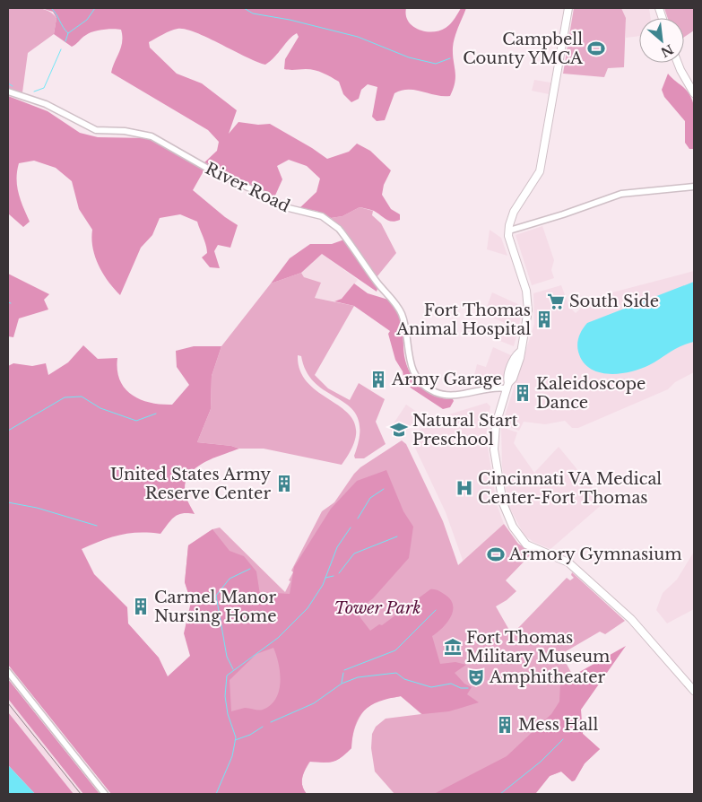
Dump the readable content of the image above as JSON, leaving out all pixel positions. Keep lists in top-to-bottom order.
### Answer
{
  "streets": {
    "street": ["River Road"]
  },
  "parks": ["Tower Park"],
  "places": {
    "sports": ["Campbell County YMCA", "Armory Gymnasium"],
    "supermarket": ["South Side"],
    "building": [
      "Fort Thomas Animal Hospital",
      "Army Garage",
      "Kaleidoscope Dance",
      "United States Army Reserve Center",
      "Carmel Manor Nursing Home",
      "Mess Hall"
    ],
    "school or university": ["Natural Start Preschool"],
    "hospital": ["Cincinnati VA Medical Center-Fort Thomas"],
    "museum": ["Fort Thomas Military Museum"],
    "theatre": ["Amphitheater"]
  },
  "north": "bottom right"
}
